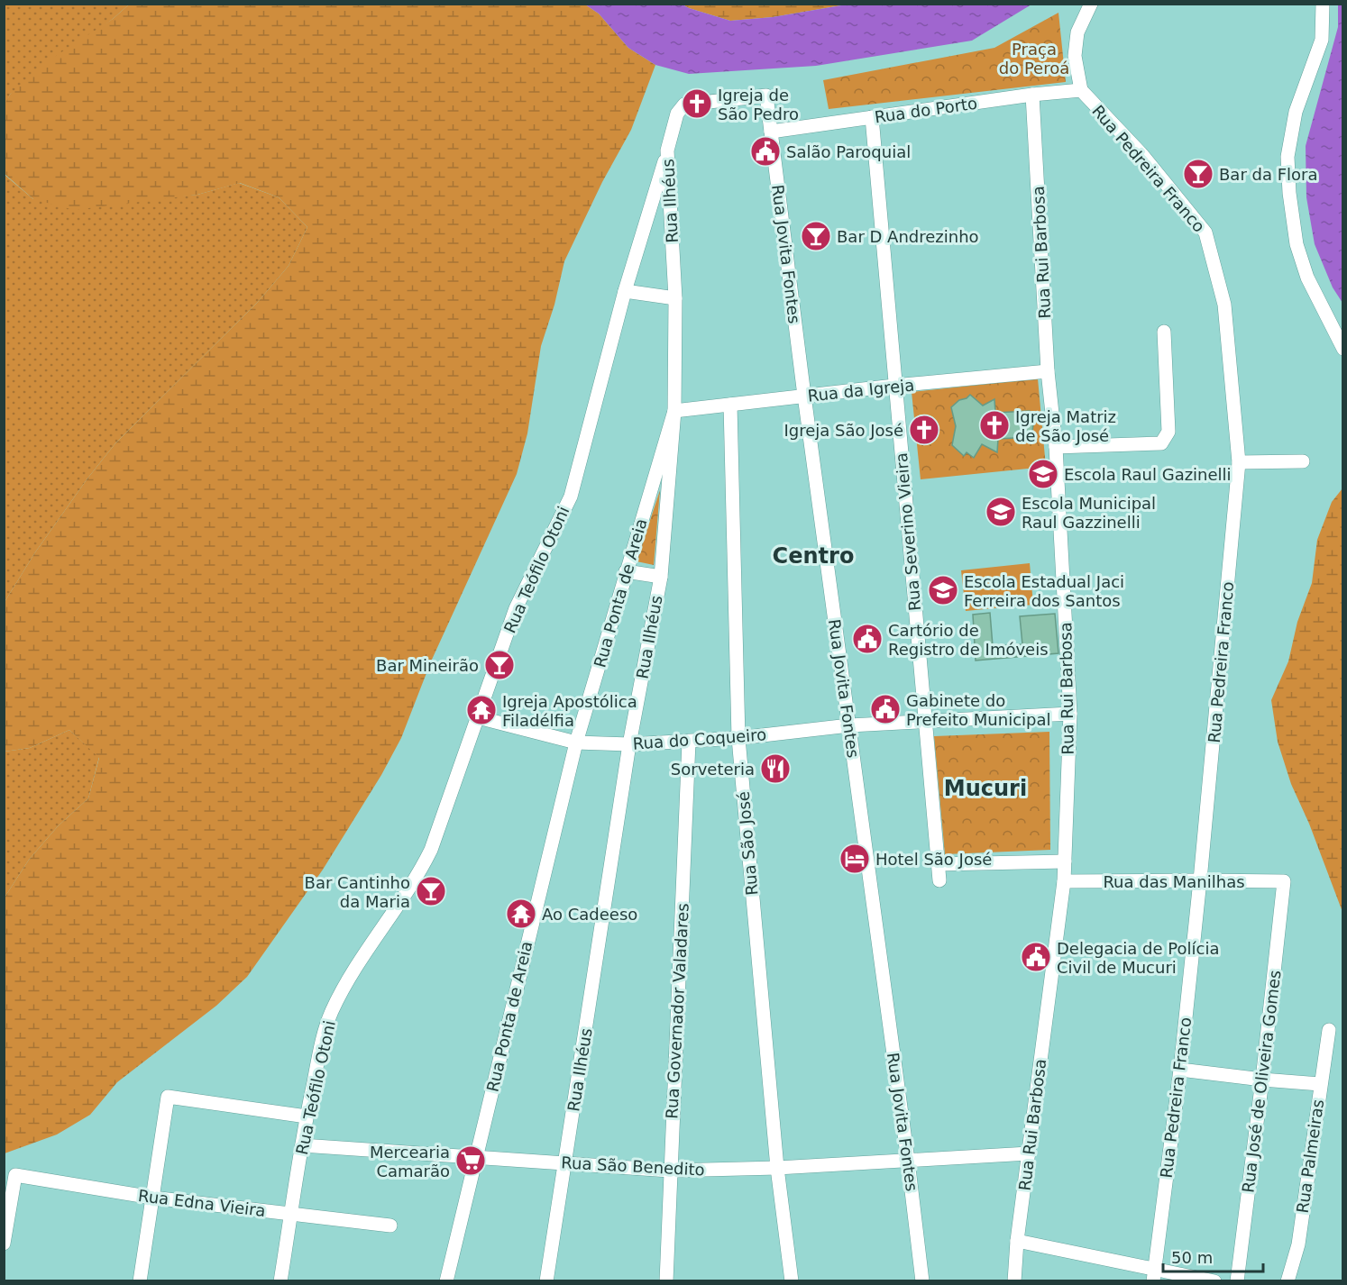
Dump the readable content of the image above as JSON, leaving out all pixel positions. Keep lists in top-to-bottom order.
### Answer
{
  "streets": {
    "street": [
      "Rua do Porto",
      "Rua Pedreira Franco",
      "Rua Ilhéus",
      "Rua Rui Barbosa",
      "Rua Jovita Fontes",
      "Rua da Igreja",
      "Rua Severino Vieira",
      "Rua Teófilo Otoni",
      "Rua Ponta de Areia",
      "Rua do Coqueiro",
      "Rua São José",
      "Rua das Manilhas",
      "Rua Governador Valadares",
      "Rua José de Oliveira Gomes",
      "Rua Palmeiras",
      "Rua São Benedito",
      "Rua Edna Vieira"
    ]
  },
  "crossings": [
    ["Rua do Porto", "Rua Pedreira Franco"],
    ["Rua do Porto", "Rua Rui Barbosa"],
    ["Rua do Porto", "Rua Jovita Fontes"],
    ["Rua do Porto", "Rua Severino Vieira"],
    ["Rua Pedreira Franco", "Rua das Manilhas"],
    ["Rua Ilhéus", "Rua Jovita Fontes"],
    ["Rua Ilhéus", "Rua da Igreja"],
    ["Rua Ilhéus", "Rua Teófilo Otoni"],
    ["Rua Ilhéus", "Rua Ponta de Areia"],
    ["Rua Ilhéus", "Rua do Coqueiro"],
    ["Rua Ilhéus", "Rua São Benedito"],
    ["Rua Rui Barbosa", "Rua da Igreja"],
    ["Rua Rui Barbosa", "Rua do Coqueiro"],
    ["Rua Rui Barbosa", "Rua das Manilhas"],
    ["Rua Rui Barbosa", "Rua São Benedito"],
    ["Rua Jovita Fontes", "Rua da Igreja"],
    ["Rua Jovita Fontes", "Rua do Coqueiro"],
    ["Rua Jovita Fontes", "Rua São Benedito"],
    ["Rua da Igreja", "Rua Severino Vieira"],
    ["Rua da Igreja", "Rua Ponta de Areia"],
    ["Rua da Igreja", "Rua São José"],
    ["Rua Severino Vieira", "Rua do Coqueiro"],
    ["Rua Teófilo Otoni", "Rua do Coqueiro"],
    ["Rua Teófilo Otoni", "Rua São Benedito"],
    ["Rua Teófilo Otoni", "Rua Edna Vieira"],
    ["Rua Ponta de Areia", "Rua do Coqueiro"],
    ["Rua Ponta de Areia", "Rua São Benedito"],
    ["Rua do Coqueiro", "Rua São José"],
    ["Rua do Coqueiro", "Rua Governador Valadares"],
    ["Rua São José", "Rua São Benedito"],
    ["Rua das Manilhas", "Rua José de Oliveira Gomes"],
    ["Rua Governador Valadares", "Rua São Benedito"]
  ],
  "districts": ["Centro", "Mucuri"],
  "parks": ["Praça do Peroá"],
  "places": {
    "church": ["Igreja de São Pedro", "Igreja Matriz de São José", "Igreja São José"],
    "public building": [
      "Salão Paroquial",
      "Cartório de Registro de Imóveis",
      "Gabinete do Prefeito Municipal",
      "Delegacia de Polícia Civil de Mucuri"
    ],
    "bar": [
      "Bar da Flora",
      "Bar D Andrezinho",
      "Bar Mineirão",
      "Bar Cantinho da Maria"
    ],
    "school or university": ["Escola Raul Gazinelli", "Escola Municipal Raul Gazzinelli", "Escola Estadual Jaci Ferreira dos Santos"],
    "temple": ["Igreja Apostólica Filadélfia", "Ao Cadeeso"],
    "restaurant": ["Sorveteria"],
    "hotel": ["Hotel São José"],
    "supermarket": ["Mercearia Camarão"]
  },
  "scale_bar": "50 m"
}
